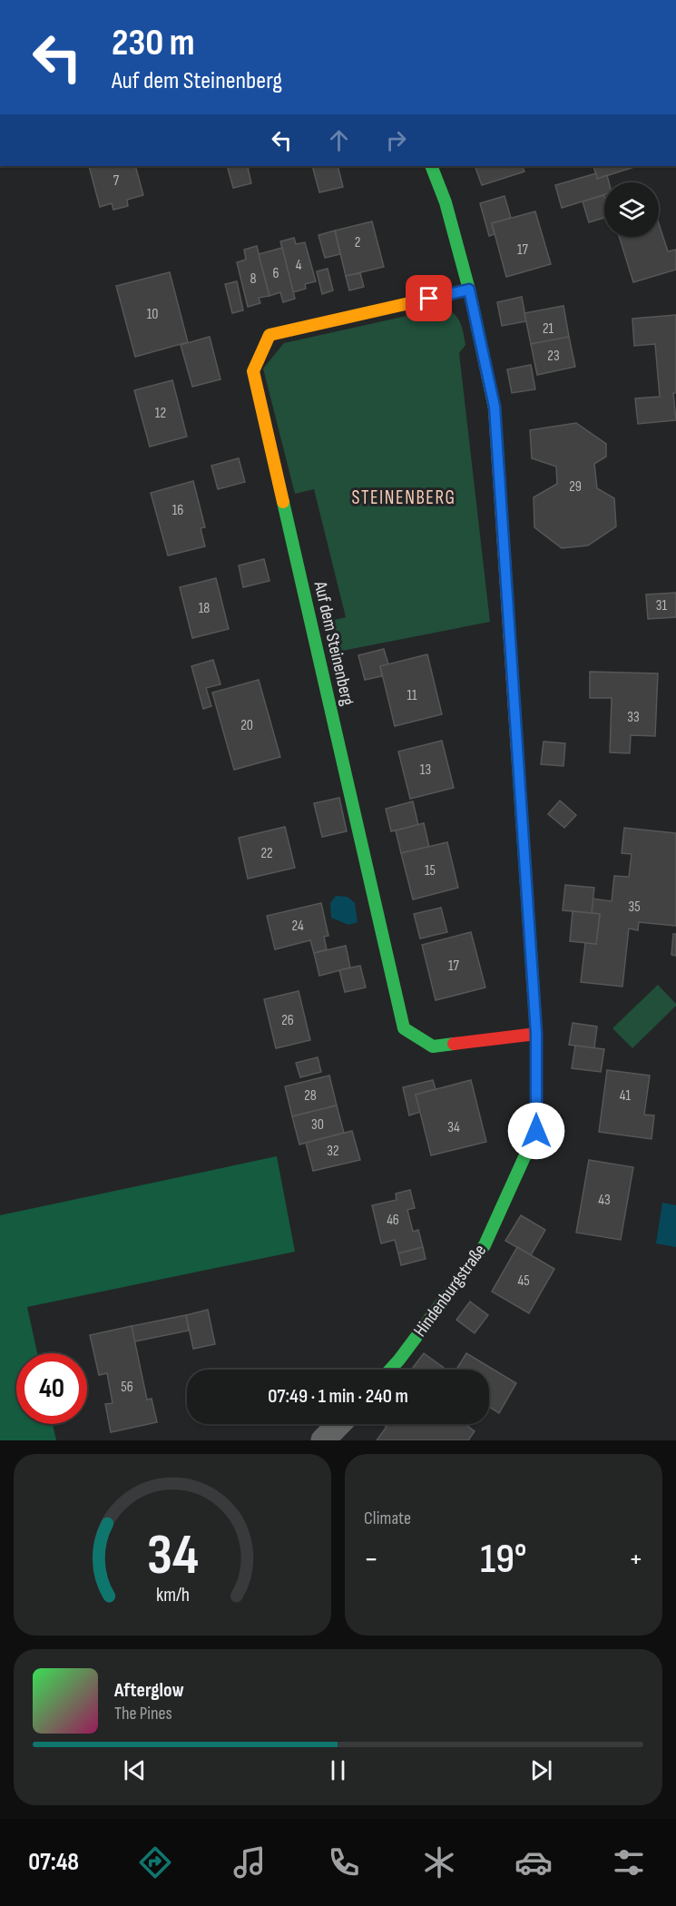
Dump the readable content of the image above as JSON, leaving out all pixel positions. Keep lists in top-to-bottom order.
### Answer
{
  "streets": {
    "street": ["Auf dem Steinenberg", "Hindenburgstraße"]
  },
  "crossings": [
    ["Auf dem Steinenberg", "Hindenburgstraße"]
  ],
  "districts": ["STEINENBERG"],
  "house_numbers": [
    "7",
    "2",
    "17",
    "4",
    "6",
    "8",
    "10",
    "21",
    "23",
    "12",
    "29",
    "16",
    "31",
    "18",
    "11",
    "33",
    "20",
    "13",
    "22",
    "15",
    "35",
    "24",
    "17",
    "26",
    "28",
    "41",
    "30",
    "34",
    "32",
    "43",
    "46",
    "45",
    "56"
  ],
  "page": {
    "turn": ["230 m", "Auf dem Steinenberg"],
    "limit": "40",
    "trip": "07:49 · 1 min · 240 m",
    "tile": "Climate",
    "heat": ["−", "19°", "+"],
    "song": ["Afterglow", "The Pines"],
    "tabs": "07:48",
    "gauge": ["34", "km/h"]
  }
}
